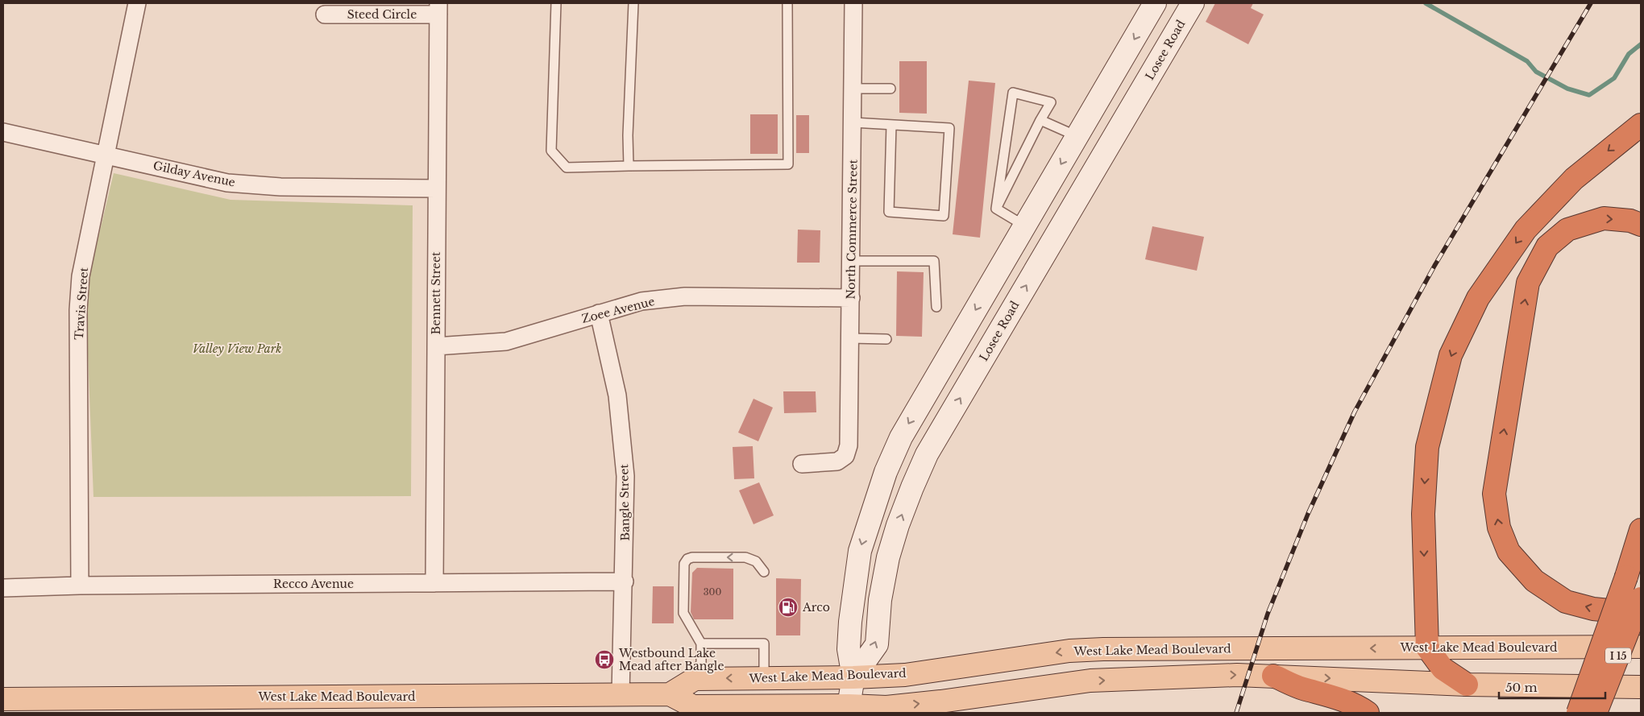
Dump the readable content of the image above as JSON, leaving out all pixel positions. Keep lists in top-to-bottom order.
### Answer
{
  "streets": {
    "highway": ["I 15"],
    "main road": ["Losee Road", "West Lake Mead Boulevard"],
    "street": [
      "Steed Circle",
      "Gilday Avenue",
      "North Commerce Street",
      "Bennett Street",
      "Travis Street",
      "Zoee Avenue",
      "Bangle Street",
      "Recco Avenue"
    ]
  },
  "crossings": [
    ["Steed Circle", "Bennett Street"],
    ["Losee Road", "West Lake Mead Boulevard"],
    ["Gilday Avenue", "Bennett Street"],
    ["Gilday Avenue", "Travis Street"],
    ["North Commerce Street", "Zoee Avenue"],
    ["Bennett Street", "Zoee Avenue"],
    ["Bennett Street", "Recco Avenue"],
    ["Travis Street", "Recco Avenue"],
    ["Zoee Avenue", "Bangle Street"],
    ["Bangle Street", "Recco Avenue"],
    ["Bangle Street", "West Lake Mead Boulevard"]
  ],
  "parks": ["Valley View Park"],
  "places": {
    "fuel station": ["Arco"],
    "bus stop": ["Westbound Lake Mead after Bangle"]
  },
  "house_numbers": ["300"],
  "scale_bar": "50 m"
}
